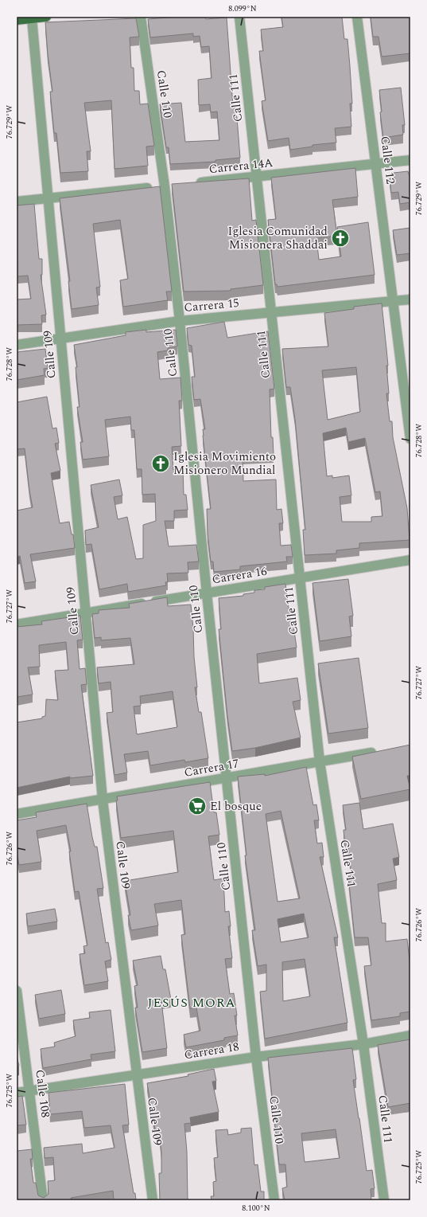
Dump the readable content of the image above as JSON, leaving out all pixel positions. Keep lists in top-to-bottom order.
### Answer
{
  "streets": {
    "street": [
      "Calle 110",
      "Calle 111",
      "Calle 112",
      "Carrera 14A",
      "Carrera 15",
      "Calle 109",
      "Carrera 16",
      "Carrera 17",
      "Carrera 18",
      "Calle 108"
    ]
  },
  "crossings": [
    ["Calle 110", "Carrera 15"],
    ["Calle 110", "Carrera 16"],
    ["Calle 110", "Carrera 17"],
    ["Calle 110", "Carrera 18"],
    ["Calle 111", "Carrera 14A"],
    ["Calle 111", "Carrera 15"],
    ["Calle 111", "Carrera 16"],
    ["Calle 111", "Carrera 17"],
    ["Calle 111", "Carrera 18"],
    ["Calle 112", "Carrera 14A"],
    ["Calle 112", "Carrera 15"],
    ["Carrera 15", "Calle 109"],
    ["Calle 109", "Carrera 16"],
    ["Calle 109", "Carrera 17"],
    ["Calle 109", "Carrera 18"],
    ["Carrera 18", "Calle 108"]
  ],
  "districts": ["JESÚS MORA"],
  "places": {
    "church": ["Iglesia Comunidad Misionera Shaddai", "Iglesia Movimiento Misionero Mundial"],
    "supermarket": ["El bosque"]
  },
  "coordinates": [
    "8.099°N",
    "76.729°W",
    "76.728°W",
    "76.727°W",
    "76.726°W",
    "76.725°W",
    "8.100°N"
  ]
}
